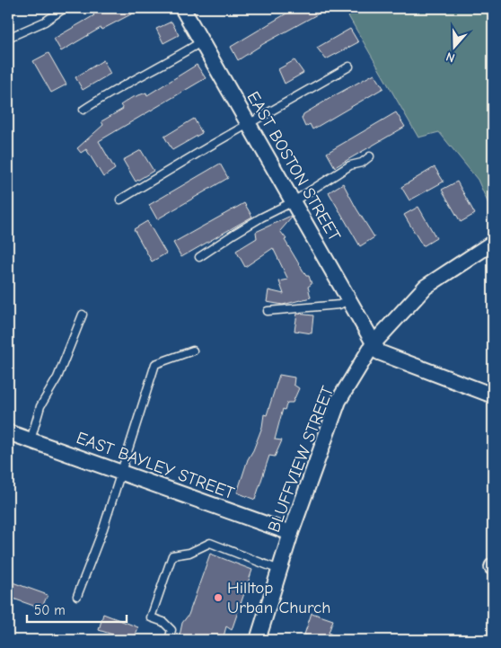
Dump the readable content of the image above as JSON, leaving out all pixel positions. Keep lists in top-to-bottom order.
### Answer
{
  "streets": {
    "street": ["EAST BOSTON STREET", "BLUFFVIEW STREET", "EAST BAYLEY STREET"]
  },
  "crossings": [
    ["EAST BOSTON STREET", "BLUFFVIEW STREET"],
    ["BLUFFVIEW STREET", "EAST BAYLEY STREET"]
  ],
  "places": ["Hilltop Urban Church"],
  "scale_bar": "50 m",
  "north": "bottom"
}
